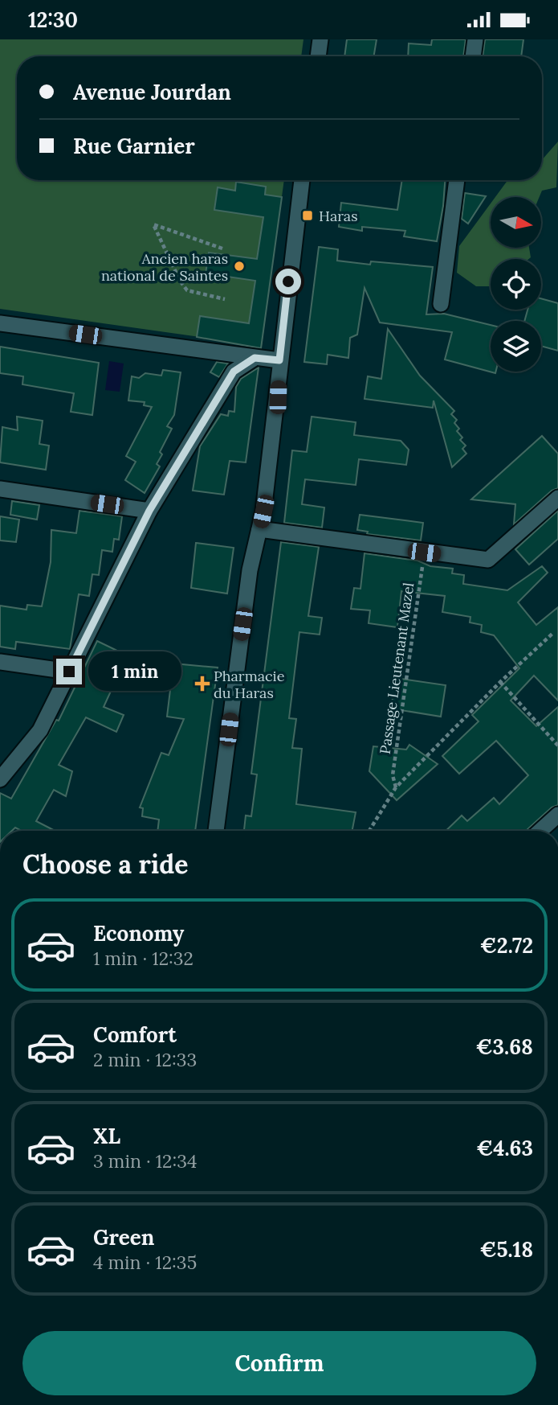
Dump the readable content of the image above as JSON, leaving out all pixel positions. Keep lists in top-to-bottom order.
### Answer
{
  "streets": {
    "path": ["Passage Lieutenant Mazel"]
  },
  "places": {
    "transit": ["Haras"],
    "other": ["Ancien haras national de Saintes"],
    "health": ["Pharmacie du Haras"]
  },
  "north": "right",
  "page": {
    "status": "12:30",
    "banner": ["Avenue Jourdan", "Rue Garnier"],
    "bubble": "1 min",
    "heading": "Choose a ride",
    "list": [
      {
        "name": "Economy",
        "note": "1 min · 12:32",
        "value": "€2.72"
      },
      {
        "name": "Comfort",
        "note": "2 min · 12:33",
        "value": "€3.68"
      },
      {
        "name": "XL",
        "note": "3 min · 12:34",
        "value": "€4.63"
      },
      {
        "name": "Green",
        "note": "4 min · 12:35",
        "value": "€5.18"
      }
    ],
    "buttons": "Confirm"
  }
}
